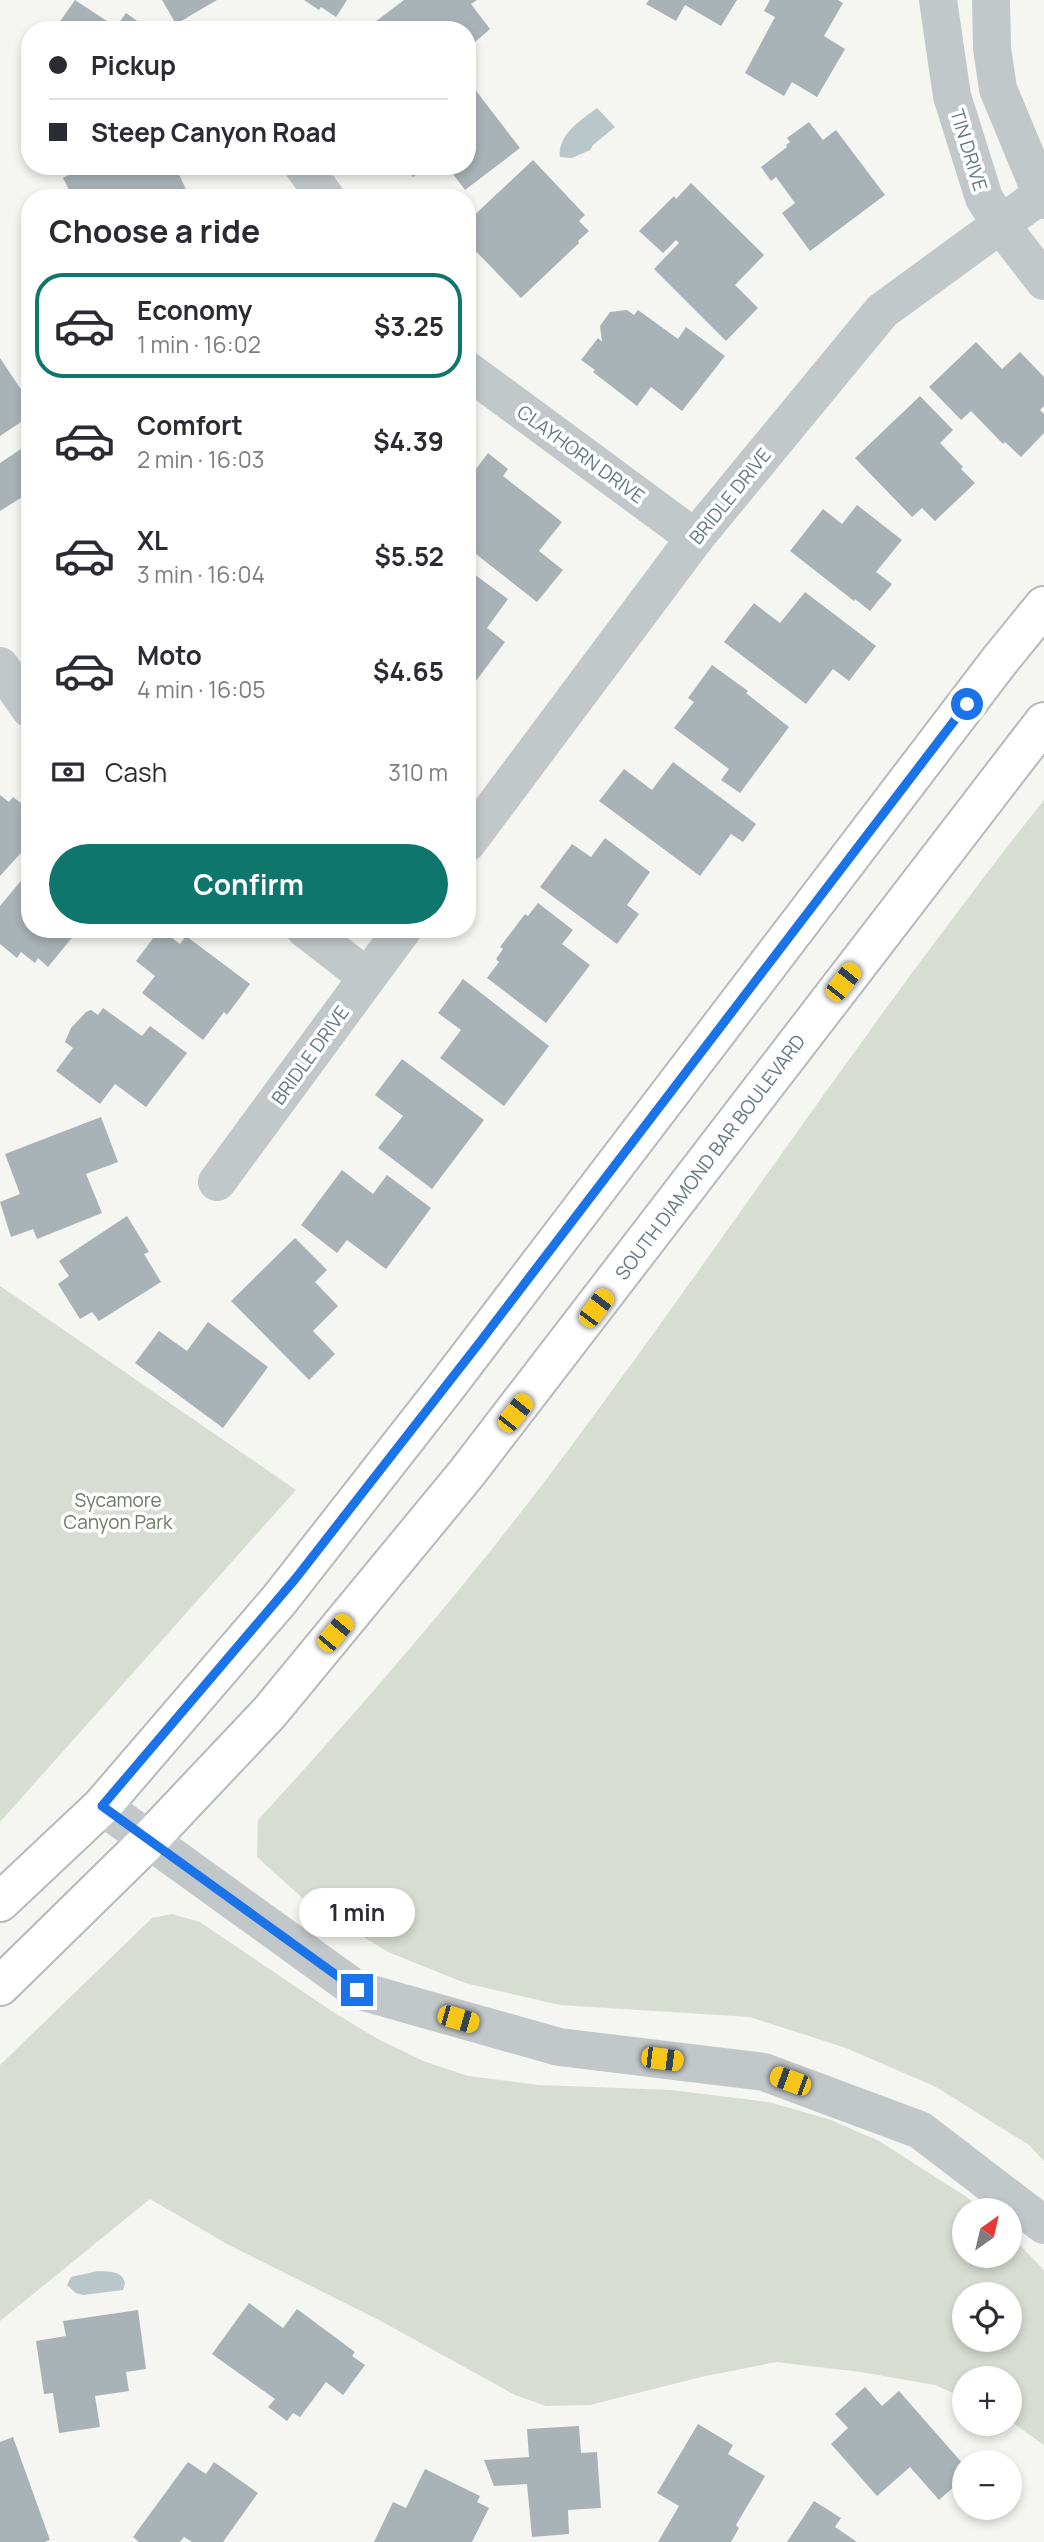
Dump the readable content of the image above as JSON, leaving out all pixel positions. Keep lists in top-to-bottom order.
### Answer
{
  "streets": {
    "main road": ["SOUTH DIAMOND BAR BOULEVARD"],
    "street": ["TIN DRIVE", "CLAYHORN DRIVE", "BRIDLE DRIVE"]
  },
  "crossings": [
    ["TIN DRIVE", "BRIDLE DRIVE"],
    ["CLAYHORN DRIVE", "BRIDLE DRIVE"]
  ],
  "parks": ["Sycamore Canyon Park"],
  "north": "top right",
  "page": {
    "banner": ["Pickup", "Steep Canyon Road"],
    "heading": "Choose a ride",
    "list": [
      {
        "name": "Economy",
        "note": "1 min · 16:02",
        "value": "$3.25"
      },
      {
        "name": "Comfort",
        "note": "2 min · 16:03",
        "value": "$4.39"
      },
      {
        "name": "XL",
        "note": "3 min · 16:04",
        "value": "$5.52"
      },
      {
        "name": "Moto",
        "note": "4 min · 16:05",
        "value": "$4.65"
      }
    ],
    "pay": ["Cash", "310 m"],
    "buttons": "Confirm",
    "bubble": "1 min",
    "map_buttons": ["+", "−"]
  }
}
